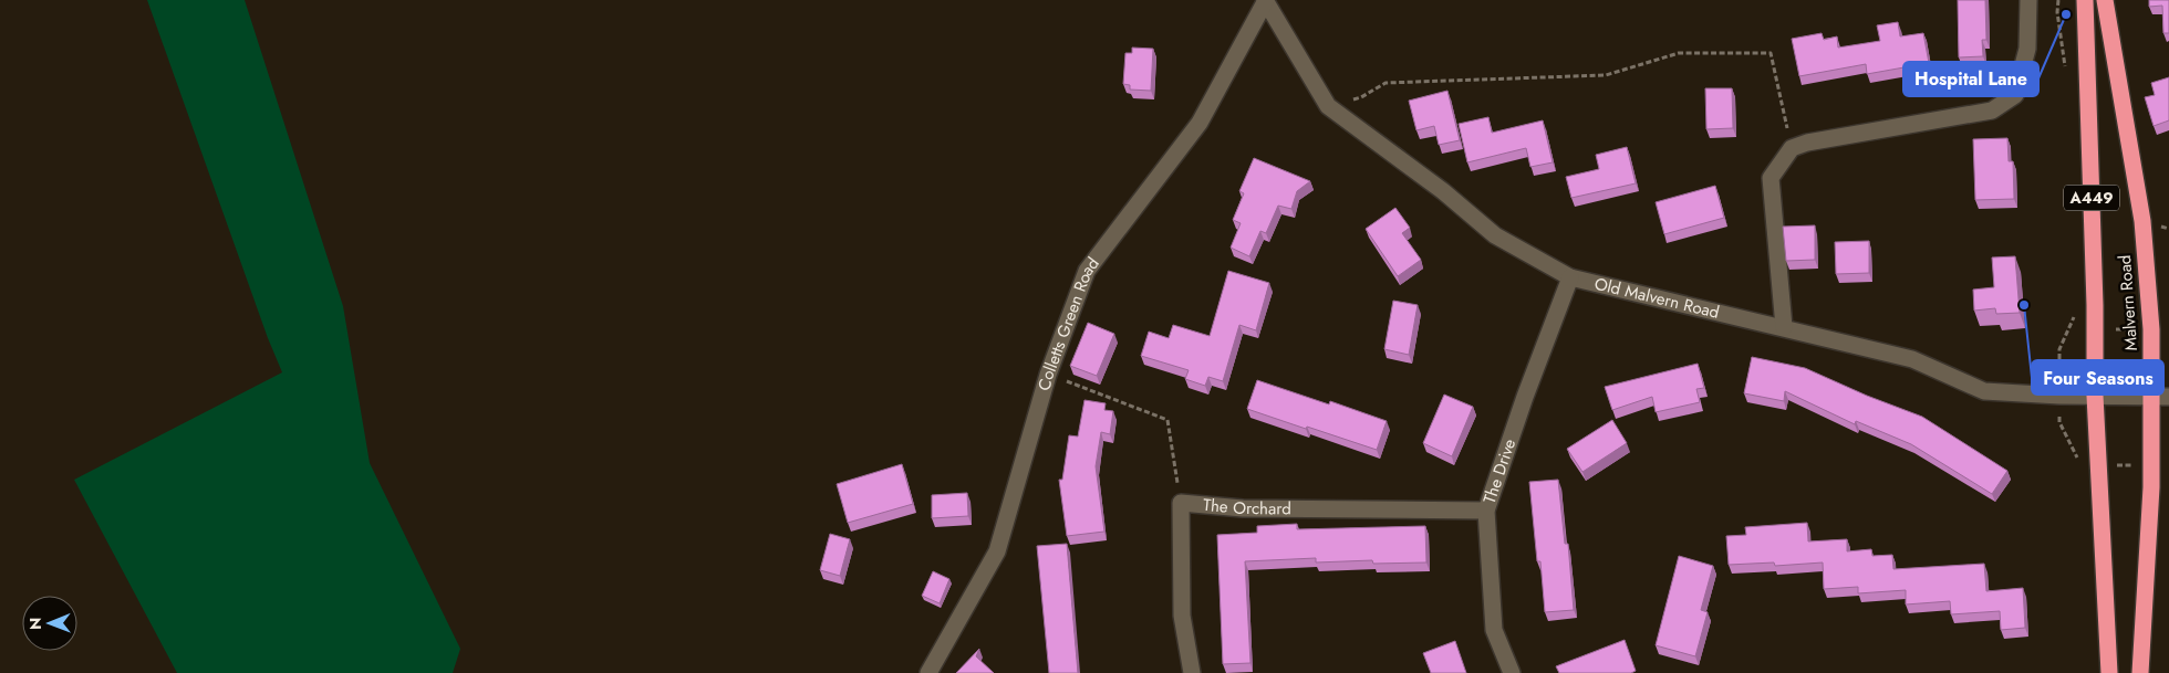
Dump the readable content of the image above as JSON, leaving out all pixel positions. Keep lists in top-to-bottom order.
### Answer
{
  "streets": {
    "highway": ["A449", "Malvern Road"],
    "street": [
      "Old Malvern Road",
      "Colletts Green Road",
      "The Drive",
      "The Orchard"
    ]
  },
  "crossings": [
    ["Old Malvern Road", "Malvern Road"],
    ["Old Malvern Road", "Colletts Green Road"],
    ["Old Malvern Road", "The Drive"],
    ["The Drive", "The Orchard"]
  ],
  "places": ["Hospital Lane", "Four Seasons"],
  "north": "left"
}
